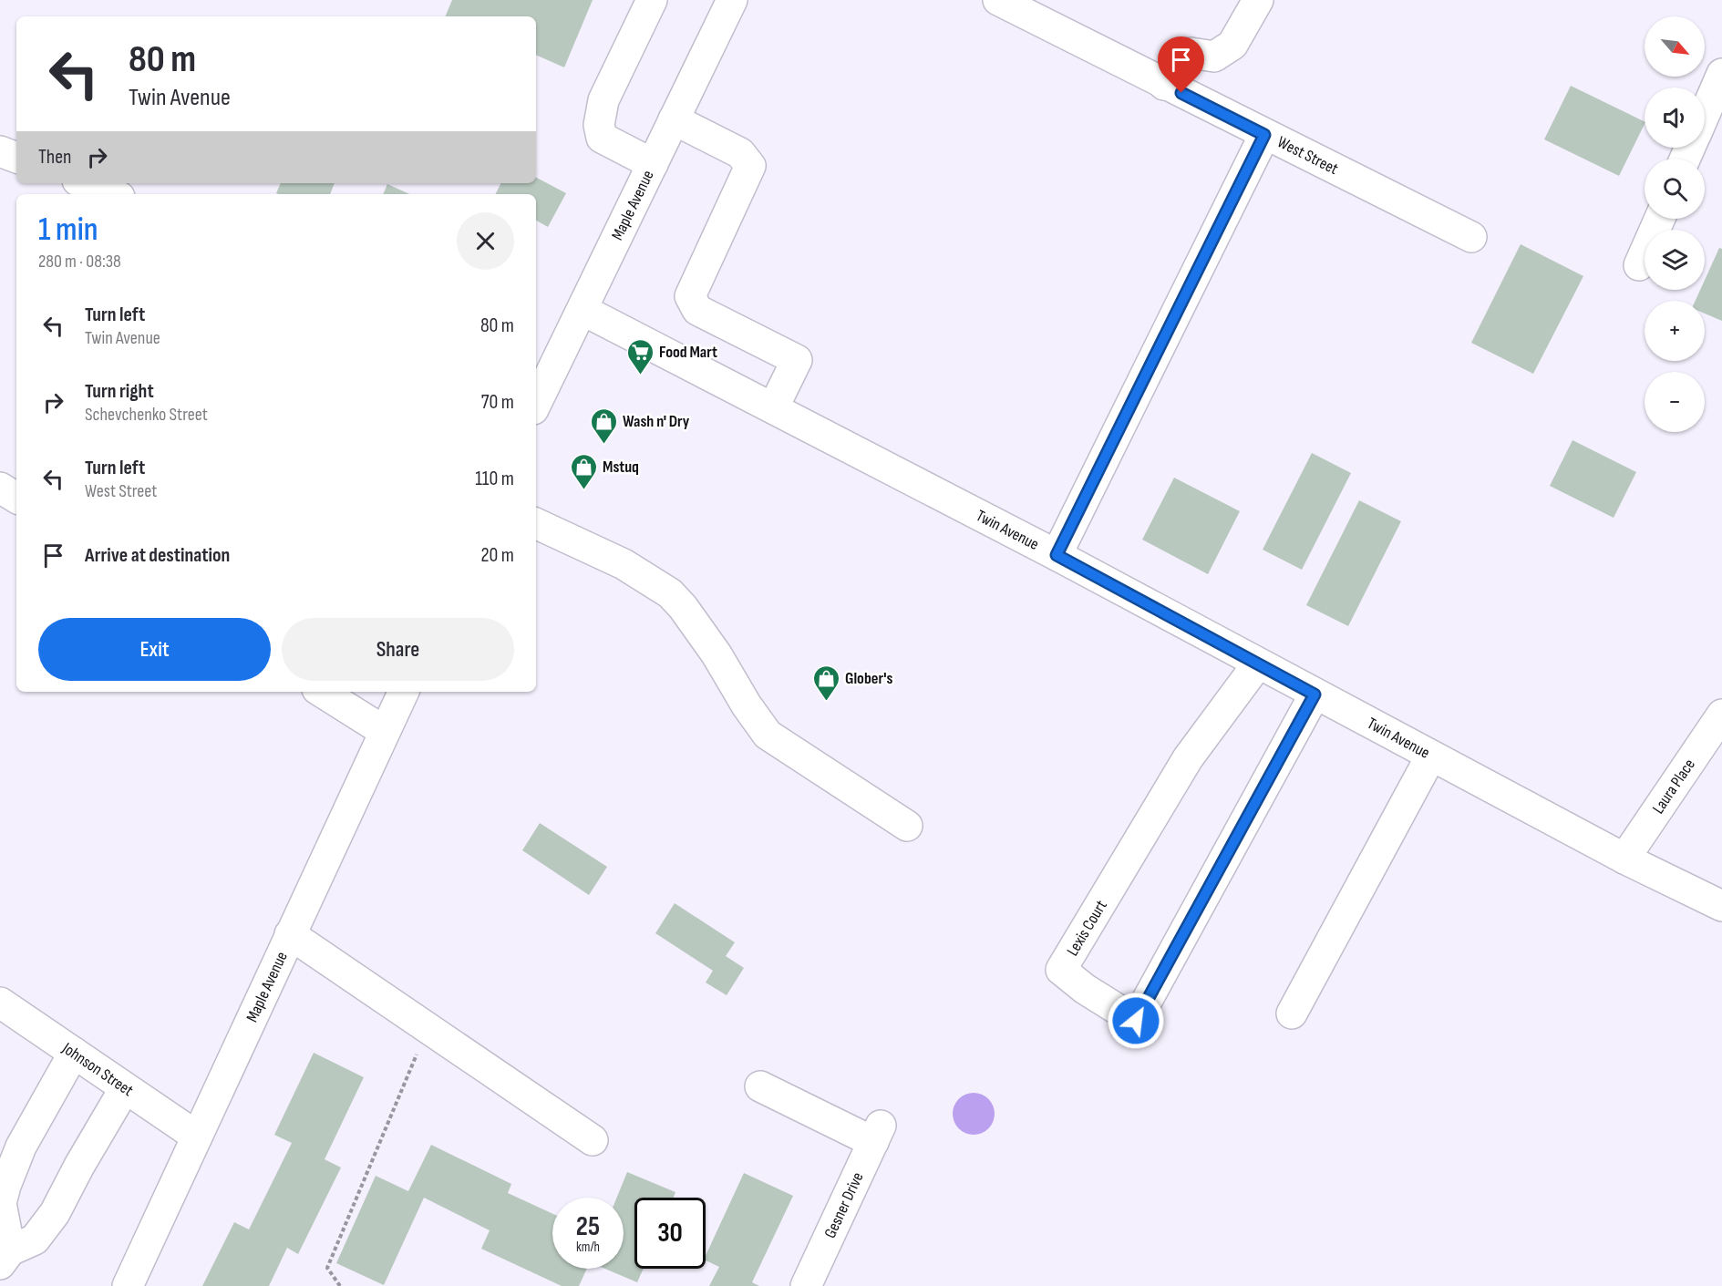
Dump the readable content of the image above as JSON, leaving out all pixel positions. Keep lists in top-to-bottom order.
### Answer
{
  "streets": {
    "street": [
      "West Street",
      "Maple Avenue",
      "Twin Avenue",
      "Laura Place",
      "Lexis Court",
      "Johnson Street",
      "Gesner Drive"
    ]
  },
  "crossings": [
    ["Maple Avenue", "Twin Avenue"],
    ["Maple Avenue", "Johnson Street"],
    ["Twin Avenue", "Laura Place"],
    ["Twin Avenue", "Lexis Court"]
  ],
  "places": {
    "supermarket": ["Food Mart"],
    "shop": ["Wash n' Dry", "Mstuq", "Glober's"]
  },
  "north": "bottom right",
  "page": {
    "map_buttons": ["+", "−"],
    "turn": ["80 m", "Twin Avenue"],
    "then": "Then",
    "heading": ["1 min", "280 m · 08:38"],
    "list": [
      {
        "name": "Turn left",
        "note": "Twin Avenue",
        "value": "80 m"
      },
      {
        "name": "Turn right",
        "note": "Schevchenko Street",
        "value": "70 m"
      },
      {
        "name": "Turn left",
        "note": "West Street",
        "value": "110 m"
      },
      {
        "name": "Arrive at destination",
        "value": "20 m"
      }
    ],
    "buttons": ["Exit", "Share"],
    "speed": "25 km/h",
    "limit": "30"
  }
}
